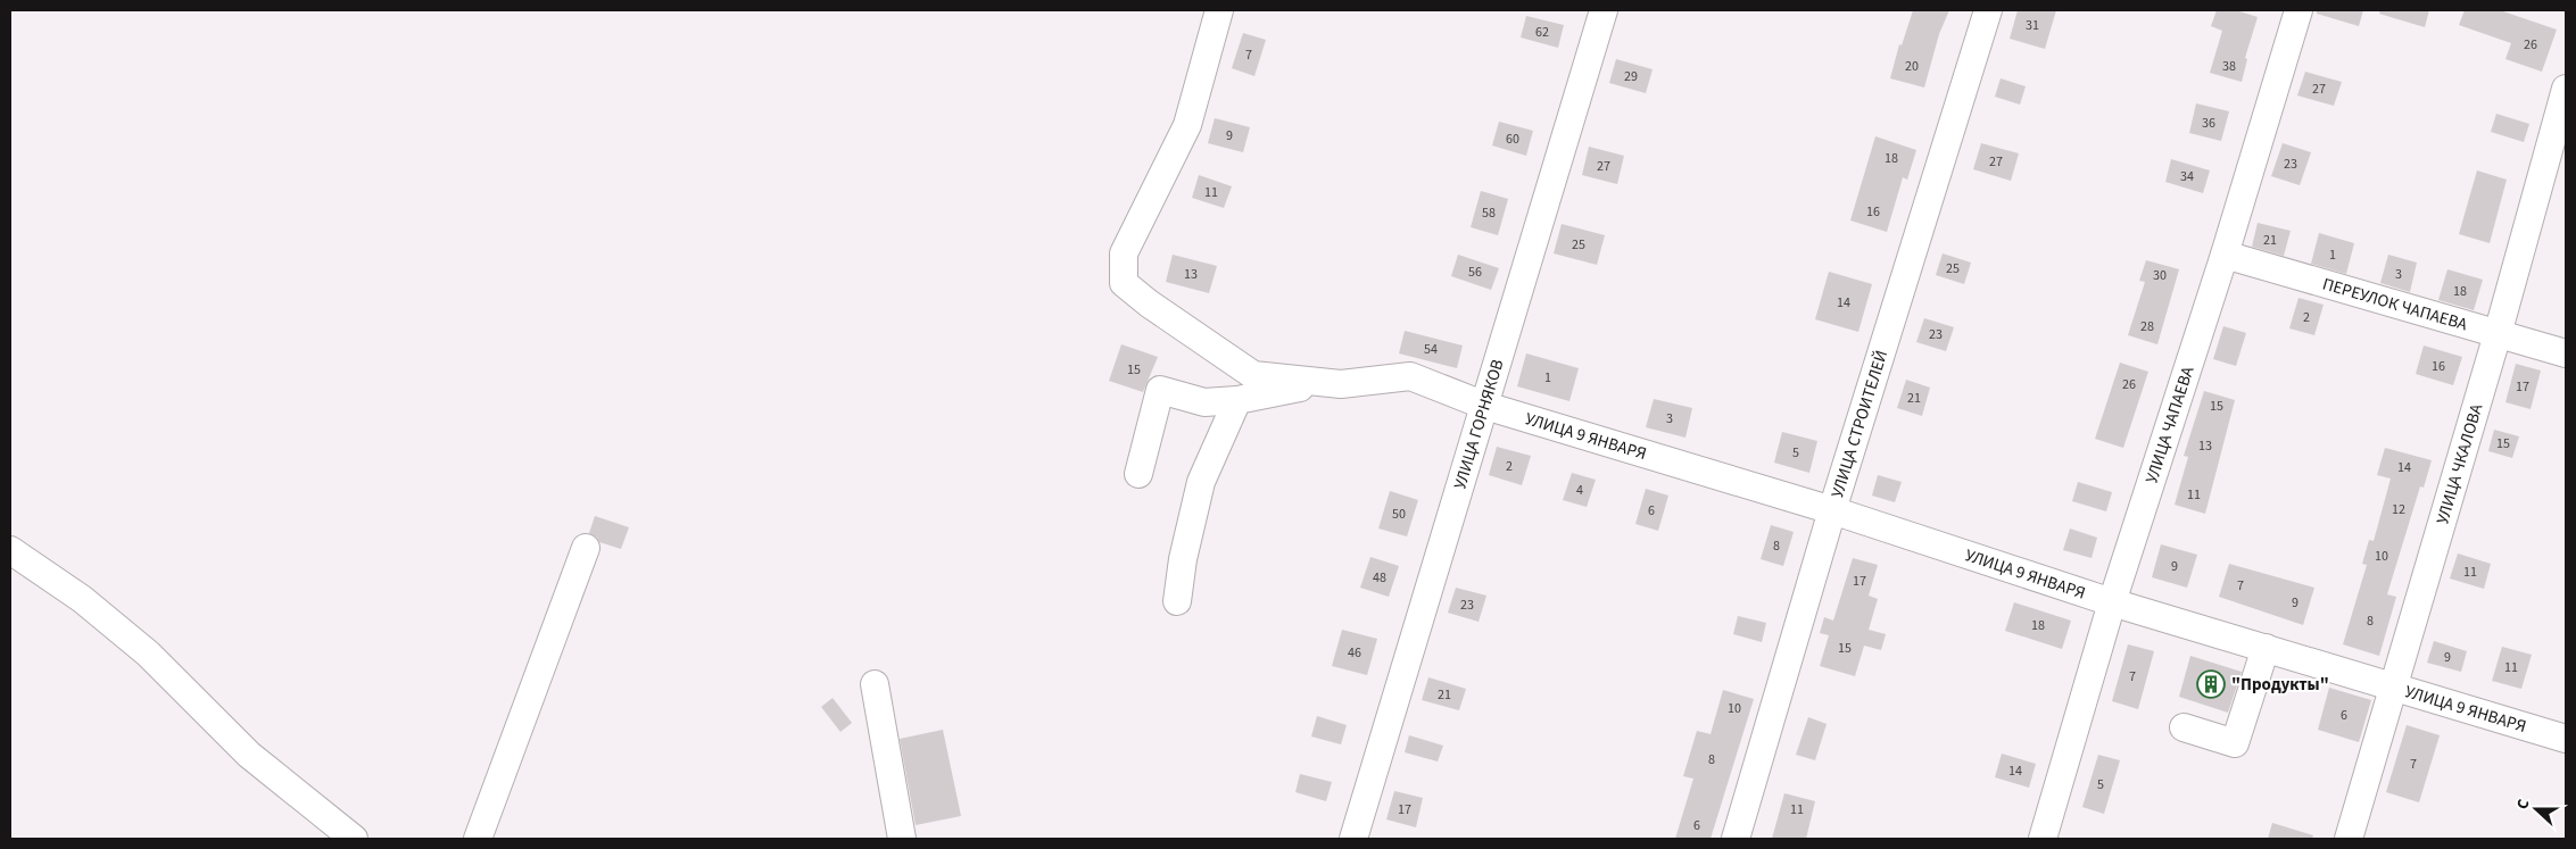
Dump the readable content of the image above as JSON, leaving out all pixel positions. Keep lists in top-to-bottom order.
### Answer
{
  "streets": {
    "street": [
      "ПЕРЕУЛОК ЧАПАЕВА",
      "УЛИЦА СТРОИТЕЛЕЙ",
      "УЛИЦА ЧАПАЕВА",
      "УЛИЦА ГОРНЯКОВ",
      "УЛИЦА 9 ЯНВАРЯ",
      "УЛИЦА ЧКАЛОВА"
    ]
  },
  "crossings": [
    ["ПЕРЕУЛОК ЧАПАЕВА", "УЛИЦА ЧАПАЕВА"],
    ["ПЕРЕУЛОК ЧАПАЕВА", "УЛИЦА ЧКАЛОВА"],
    ["УЛИЦА СТРОИТЕЛЕЙ", "УЛИЦА 9 ЯНВАРЯ"],
    ["УЛИЦА ЧАПАЕВА", "УЛИЦА 9 ЯНВАРЯ"],
    ["УЛИЦА ГОРНЯКОВ", "УЛИЦА 9 ЯНВАРЯ"],
    ["УЛИЦА 9 ЯНВАРЯ", "УЛИЦА ЧКАЛОВА"]
  ],
  "places": {
    "building": ["\"Продукты\""]
  },
  "house_numbers": [
    "31",
    "62",
    "26",
    "7",
    "20",
    "38",
    "29",
    "27",
    "36",
    "9",
    "60",
    "18",
    "27",
    "23",
    "27",
    "34",
    "11",
    "16",
    "58",
    "21",
    "25",
    "1",
    "25",
    "56",
    "13",
    "3",
    "30",
    "18",
    "14",
    "2",
    "28",
    "23",
    "54",
    "16",
    "15",
    "1",
    "26",
    "17",
    "21",
    "15",
    "3",
    "15",
    "13",
    "5",
    "2",
    "14",
    "4",
    "11",
    "12",
    "6",
    "50",
    "8",
    "10",
    "9",
    "11",
    "48",
    "17",
    "7",
    "9",
    "23",
    "8",
    "18",
    "15",
    "46",
    "9",
    "11",
    "7",
    "21",
    "10",
    "6",
    "8",
    "7",
    "14",
    "5",
    "17",
    "11",
    "6"
  ],
  "north": "left"
}
